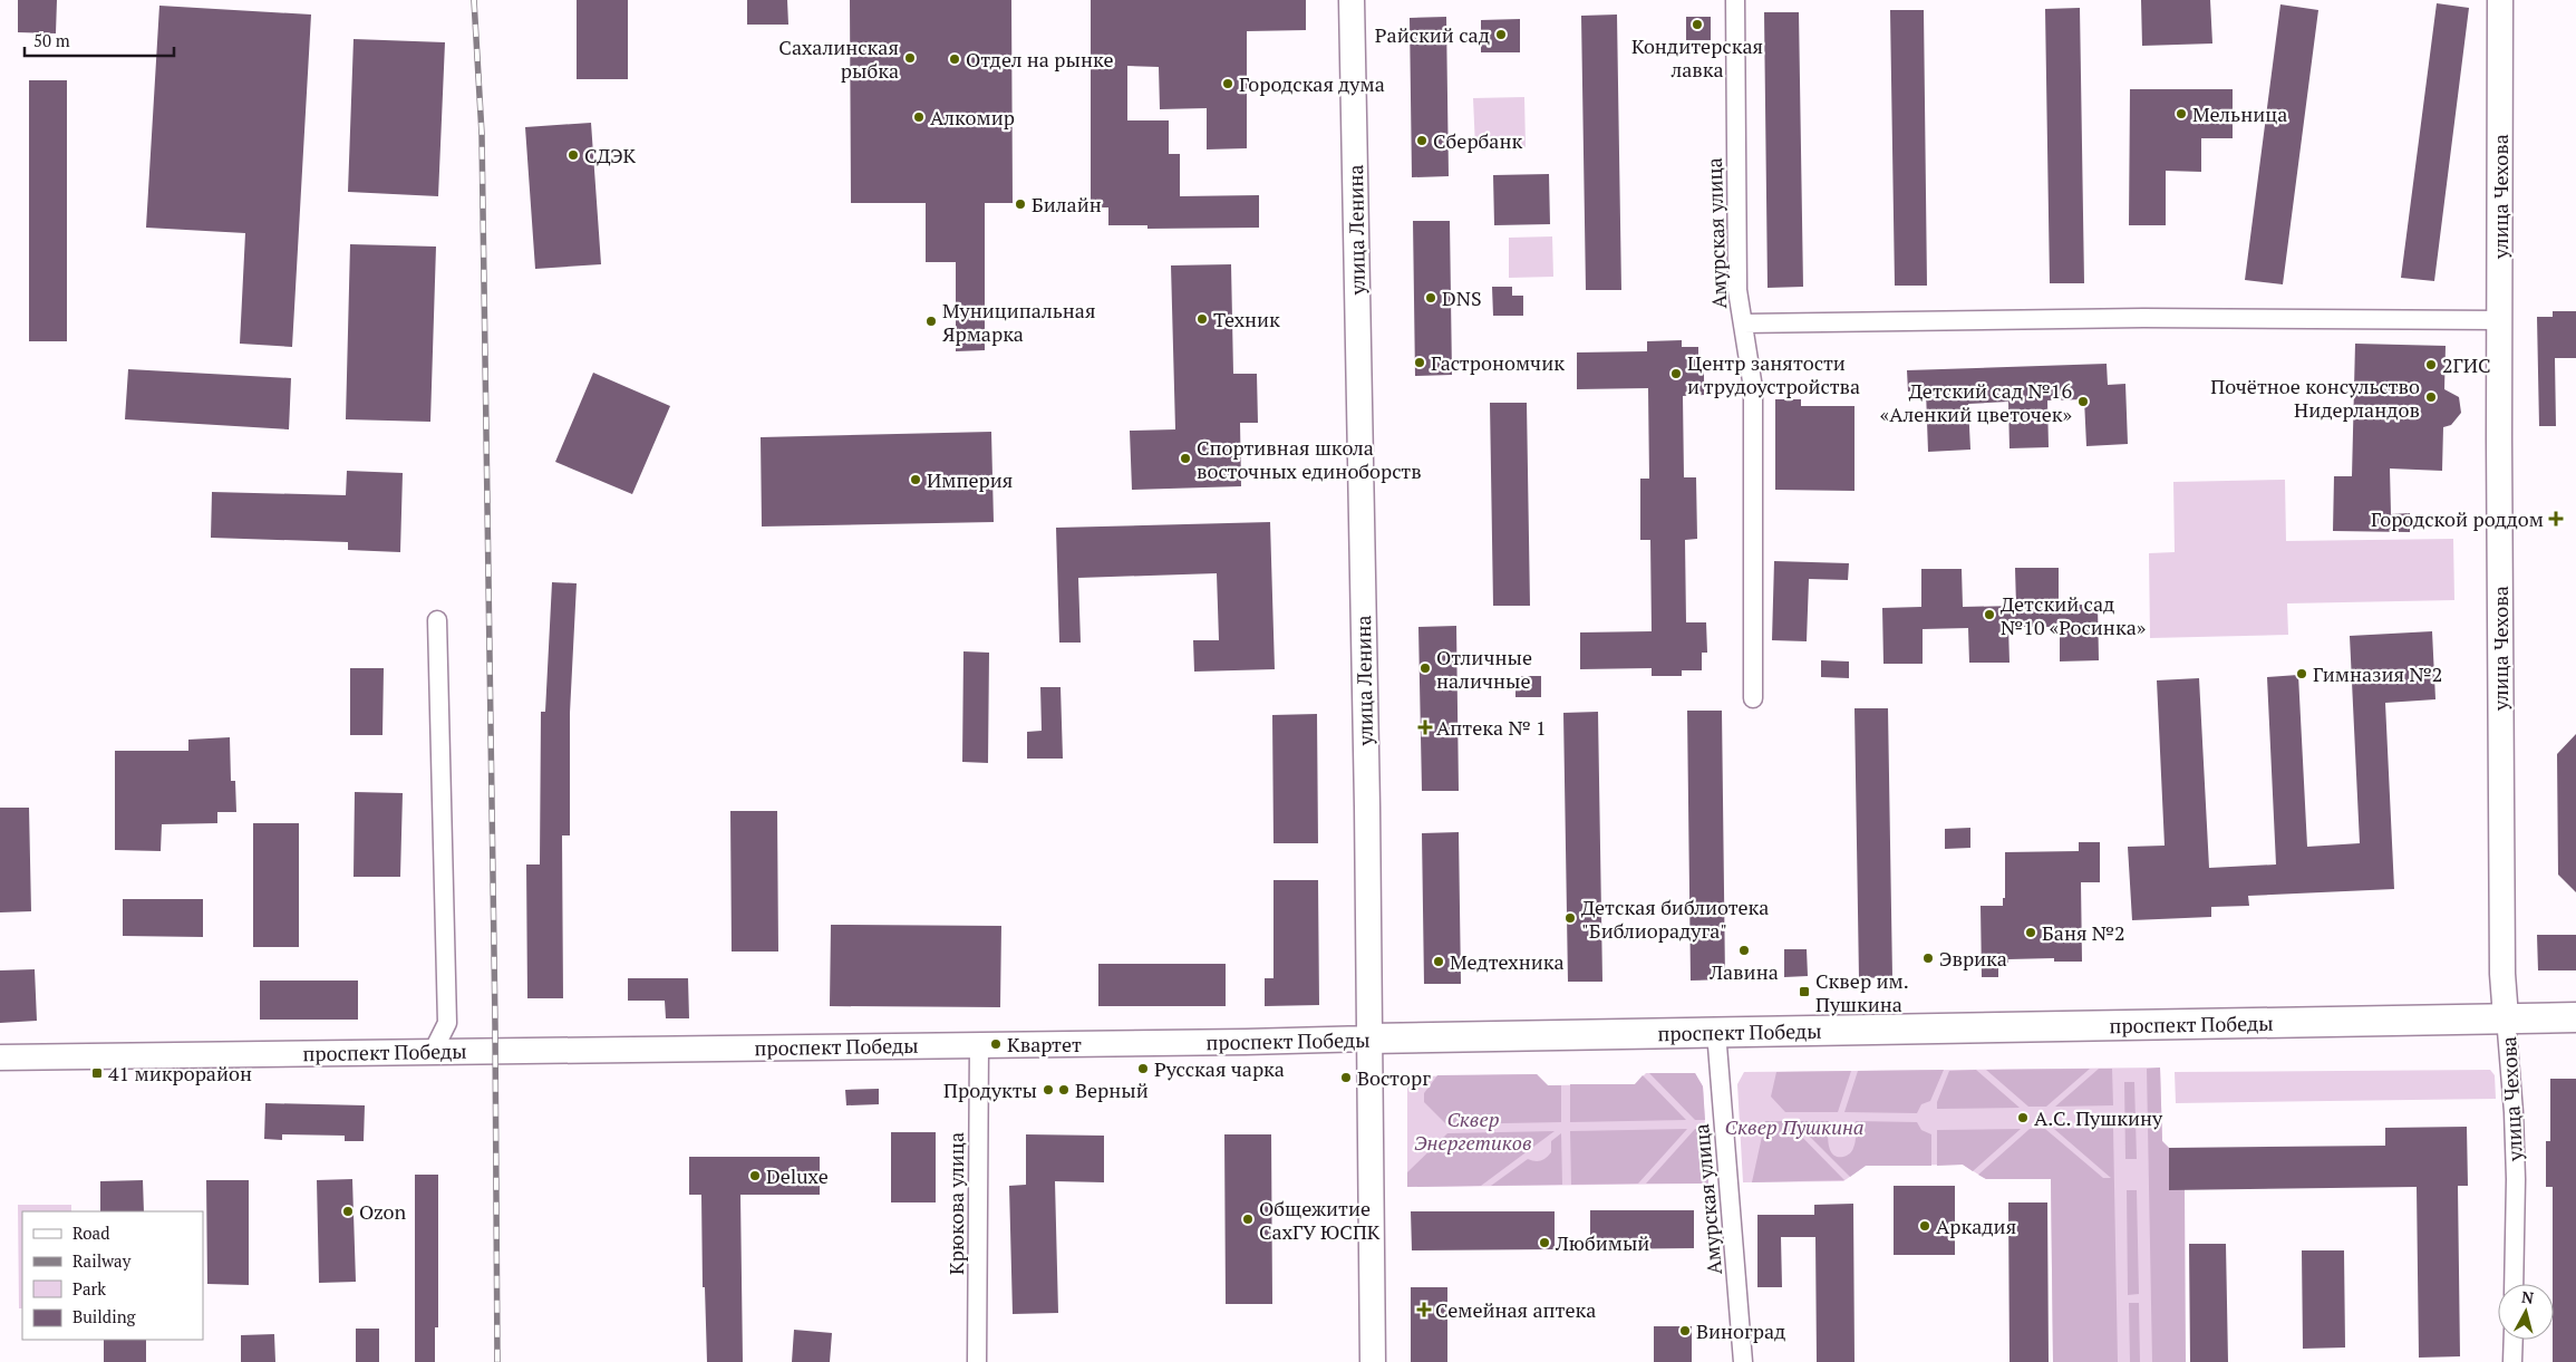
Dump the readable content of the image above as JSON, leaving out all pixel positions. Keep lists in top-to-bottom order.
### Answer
{
  "streets": {
    "main road": ["улица Чехова", "улица Ленина", "проспект Победы"],
    "street": ["Амурская улица", "Крюкова улица"]
  },
  "crossings": [
    ["улица Чехова", "проспект Победы"],
    ["улица Ленина", "проспект Победы"],
    ["Амурская улица", "проспект Победы"],
    ["проспект Победы", "Крюкова улица"]
  ],
  "parks": ["Сквер Энергетиков", "Сквер Пушкина"],
  "places": {
    "other": [
      "Кондитерская лавка",
      "Райский сад",
      "Сахалинская рыбка",
      "Отдел на рынке",
      "Городская дума",
      "Мельница",
      "Алкомир",
      "Сбербанк",
      "СДЭК",
      "Билайн",
      "DNS",
      "Техник",
      "Муниципальная Ярмарка",
      "Гастрономчик",
      "2ГИС",
      "Центр занятости и трудоустройства",
      "Почётное консульство Нидерландов",
      "Детский сад №16 «Аленкий цветочек»",
      "Спортивная школа восточных единоборств",
      "Империя",
      "Детский сад №10 «Росинка»",
      "Отличные наличные",
      "Гимназия №2",
      "Детская библиотека \"Библиорадуга\"",
      "Баня №2",
      "Лавина",
      "Эврика",
      "Медтехника",
      "Квартет",
      "Русская чарка",
      "Восторг",
      "Продукты",
      "Верный",
      "А.С. Пушкину",
      "Deluxe",
      "Ozon",
      "Общежитие СахГУ ЮСПК",
      "Аркадия",
      "Любимый",
      "Виноград"
    ],
    "health": ["Городской роддом", "Аптека № 1", "Семейная аптека"],
    "transit": ["Сквер им. Пушкина", "41 микрорайон"]
  },
  "legend": [
    "Road",
    "Railway",
    "Park",
    "Building"
  ],
  "scale_bar": "50 m",
  "north": "top"
}
